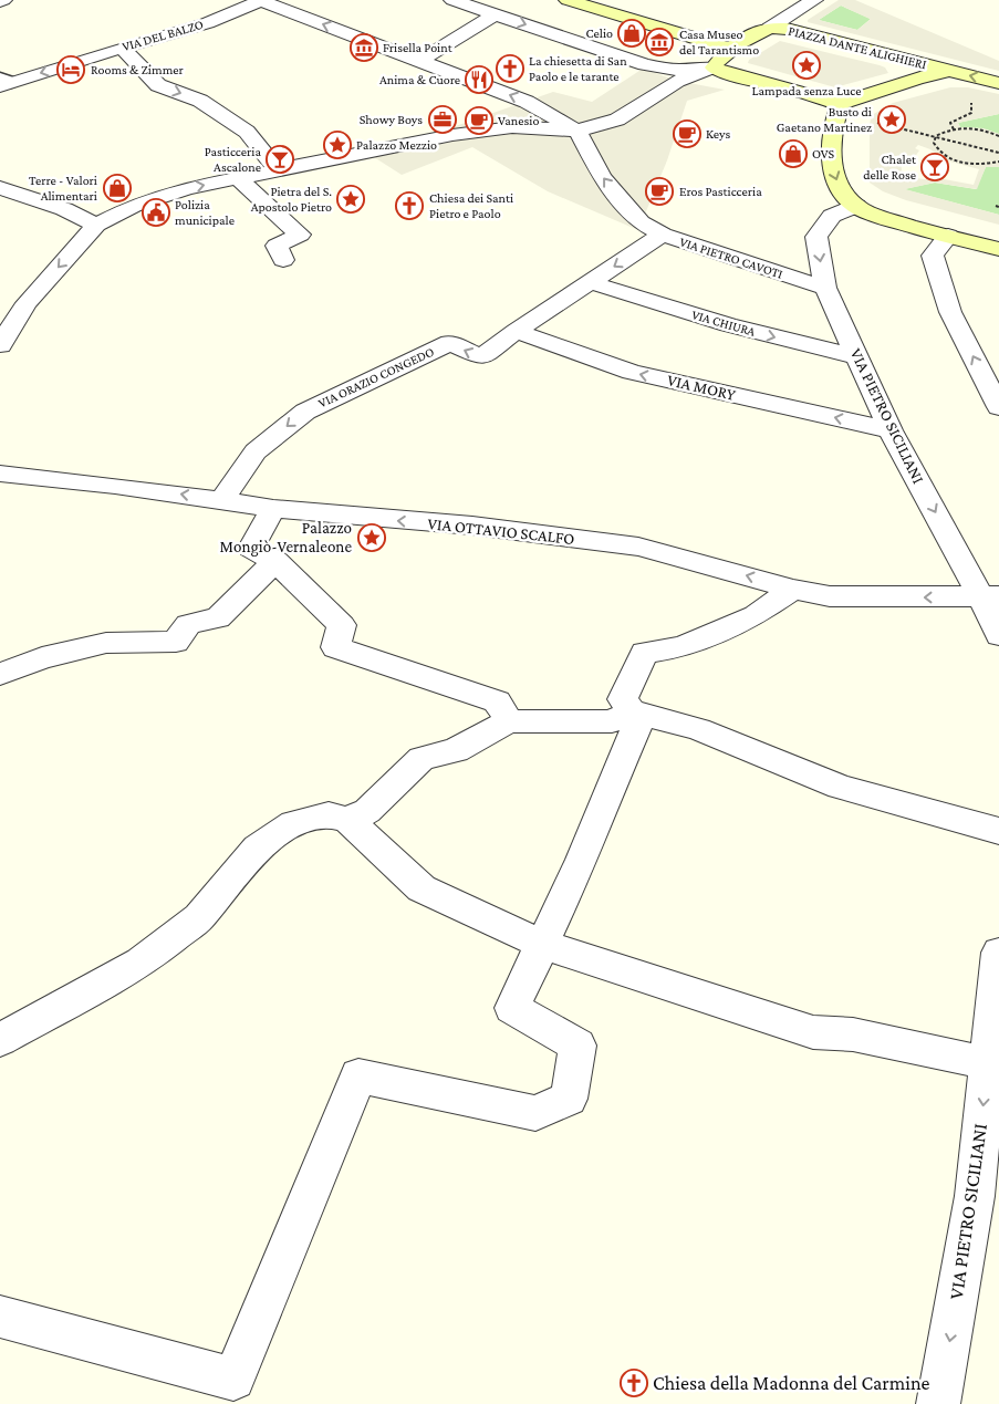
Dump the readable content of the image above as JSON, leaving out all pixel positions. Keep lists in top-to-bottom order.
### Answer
{
  "streets": {
    "main road": ["PIAZZA DANTE ALIGHIERI"],
    "street": [
      "VIA DEL BALZO",
      "VIA PIETRO CAVOTI",
      "VIA CHIURA",
      "VIA ORAZIO CONGEDO",
      "VIA MORY",
      "VIA PIETRO SICILIANI",
      "VIA OTTAVIO SCALFO"
    ]
  },
  "crossings": [
    ["VIA PIETRO CAVOTI", "VIA ORAZIO CONGEDO"],
    ["VIA PIETRO CAVOTI", "VIA PIETRO SICILIANI"],
    ["VIA CHIURA", "VIA ORAZIO CONGEDO"],
    ["VIA CHIURA", "VIA PIETRO SICILIANI"],
    ["VIA ORAZIO CONGEDO", "VIA MORY"],
    ["VIA ORAZIO CONGEDO", "VIA OTTAVIO SCALFO"],
    ["VIA MORY", "VIA PIETRO SICILIANI"],
    ["VIA PIETRO SICILIANI", "VIA OTTAVIO SCALFO"]
  ],
  "one_way": [
    "VIA PIETRO CAVOTI",
    "VIA CHIURA",
    "VIA MORY",
    "VIA PIETRO SICILIANI"
  ],
  "places": {
    "shop": ["Celio", "OVS", "Terre - Valori Alimentari"],
    "museum": ["Casa Museo del Tarantismo", "Frisella Point"],
    "place": [
      "Lampada senza Luce",
      "Busto di Gaetano Martinez",
      "Palazzo Mezzio",
      "Pietra del S. Apostolo Pietro",
      "Palazzo Mongiò-Vernaleone"
    ],
    "church": ["La chiesetta di San Paolo e le tarante", "Chiesa dei Santi Pietro e Paolo", "Chiesa della Madonna del Carmine"],
    "hotel": ["Rooms & Zimmer"],
    "restaurant": ["Anima & Cuore"],
    "office": ["Showy Boys"],
    "cafe": ["Vanesio", "Keys", "Eros Pasticceria"],
    "bar": ["Pasticceria Ascalone", "Chalet delle Rose"],
    "public building": ["Polizia municipale"]
  }
}
